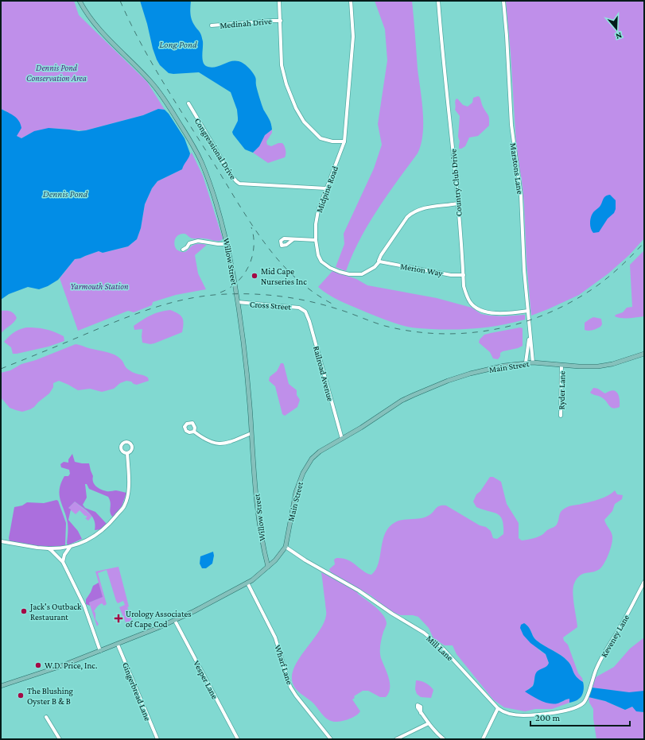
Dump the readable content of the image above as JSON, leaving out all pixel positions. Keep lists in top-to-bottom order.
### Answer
{
  "streets": {
    "main road": ["Willow Street", "Main Street"],
    "street": [
      "Medinah Drive",
      "Congressional Drive",
      "Marstons Lane",
      "Country Club Drive",
      "Midpine Road",
      "Merion Way",
      "Cross Street",
      "Railroad Avenue",
      "Ryder Lane",
      "Keveney Lane",
      "Mill Lane",
      "Wharf Lane",
      "Vesper Lane",
      "Gingerbread Lane"
    ]
  },
  "crossings": [
    ["Congressional Drive", "Midpine Road"],
    ["Marstons Lane", "Country Club Drive"],
    ["Marstons Lane", "Main Street"],
    ["Country Club Drive", "Midpine Road"],
    ["Country Club Drive", "Merion Way"],
    ["Midpine Road", "Merion Way"],
    ["Willow Street", "Cross Street"],
    ["Willow Street", "Main Street"],
    ["Cross Street", "Railroad Avenue"],
    ["Main Street", "Railroad Avenue"],
    ["Main Street", "Ryder Lane"],
    ["Main Street", "Mill Lane"],
    ["Main Street", "Wharf Lane"],
    ["Main Street", "Vesper Lane"],
    ["Main Street", "Gingerbread Lane"],
    ["Keveney Lane", "Mill Lane"]
  ],
  "water": ["Long Pond", "Dennis Pond"],
  "parks": ["Dennis Pond Conservation Area", "Yarmouth Station"],
  "places": {
    "other": [
      "Mid Cape Nurseries Inc",
      "Jack's Outback Restaurant",
      "W.D. Price, Inc.",
      "The Blushing Oyster B & B"
    ],
    "health": ["Urology Associates of Cape Cod"]
  },
  "scale_bar": "200 m",
  "north": "bottom"
}
